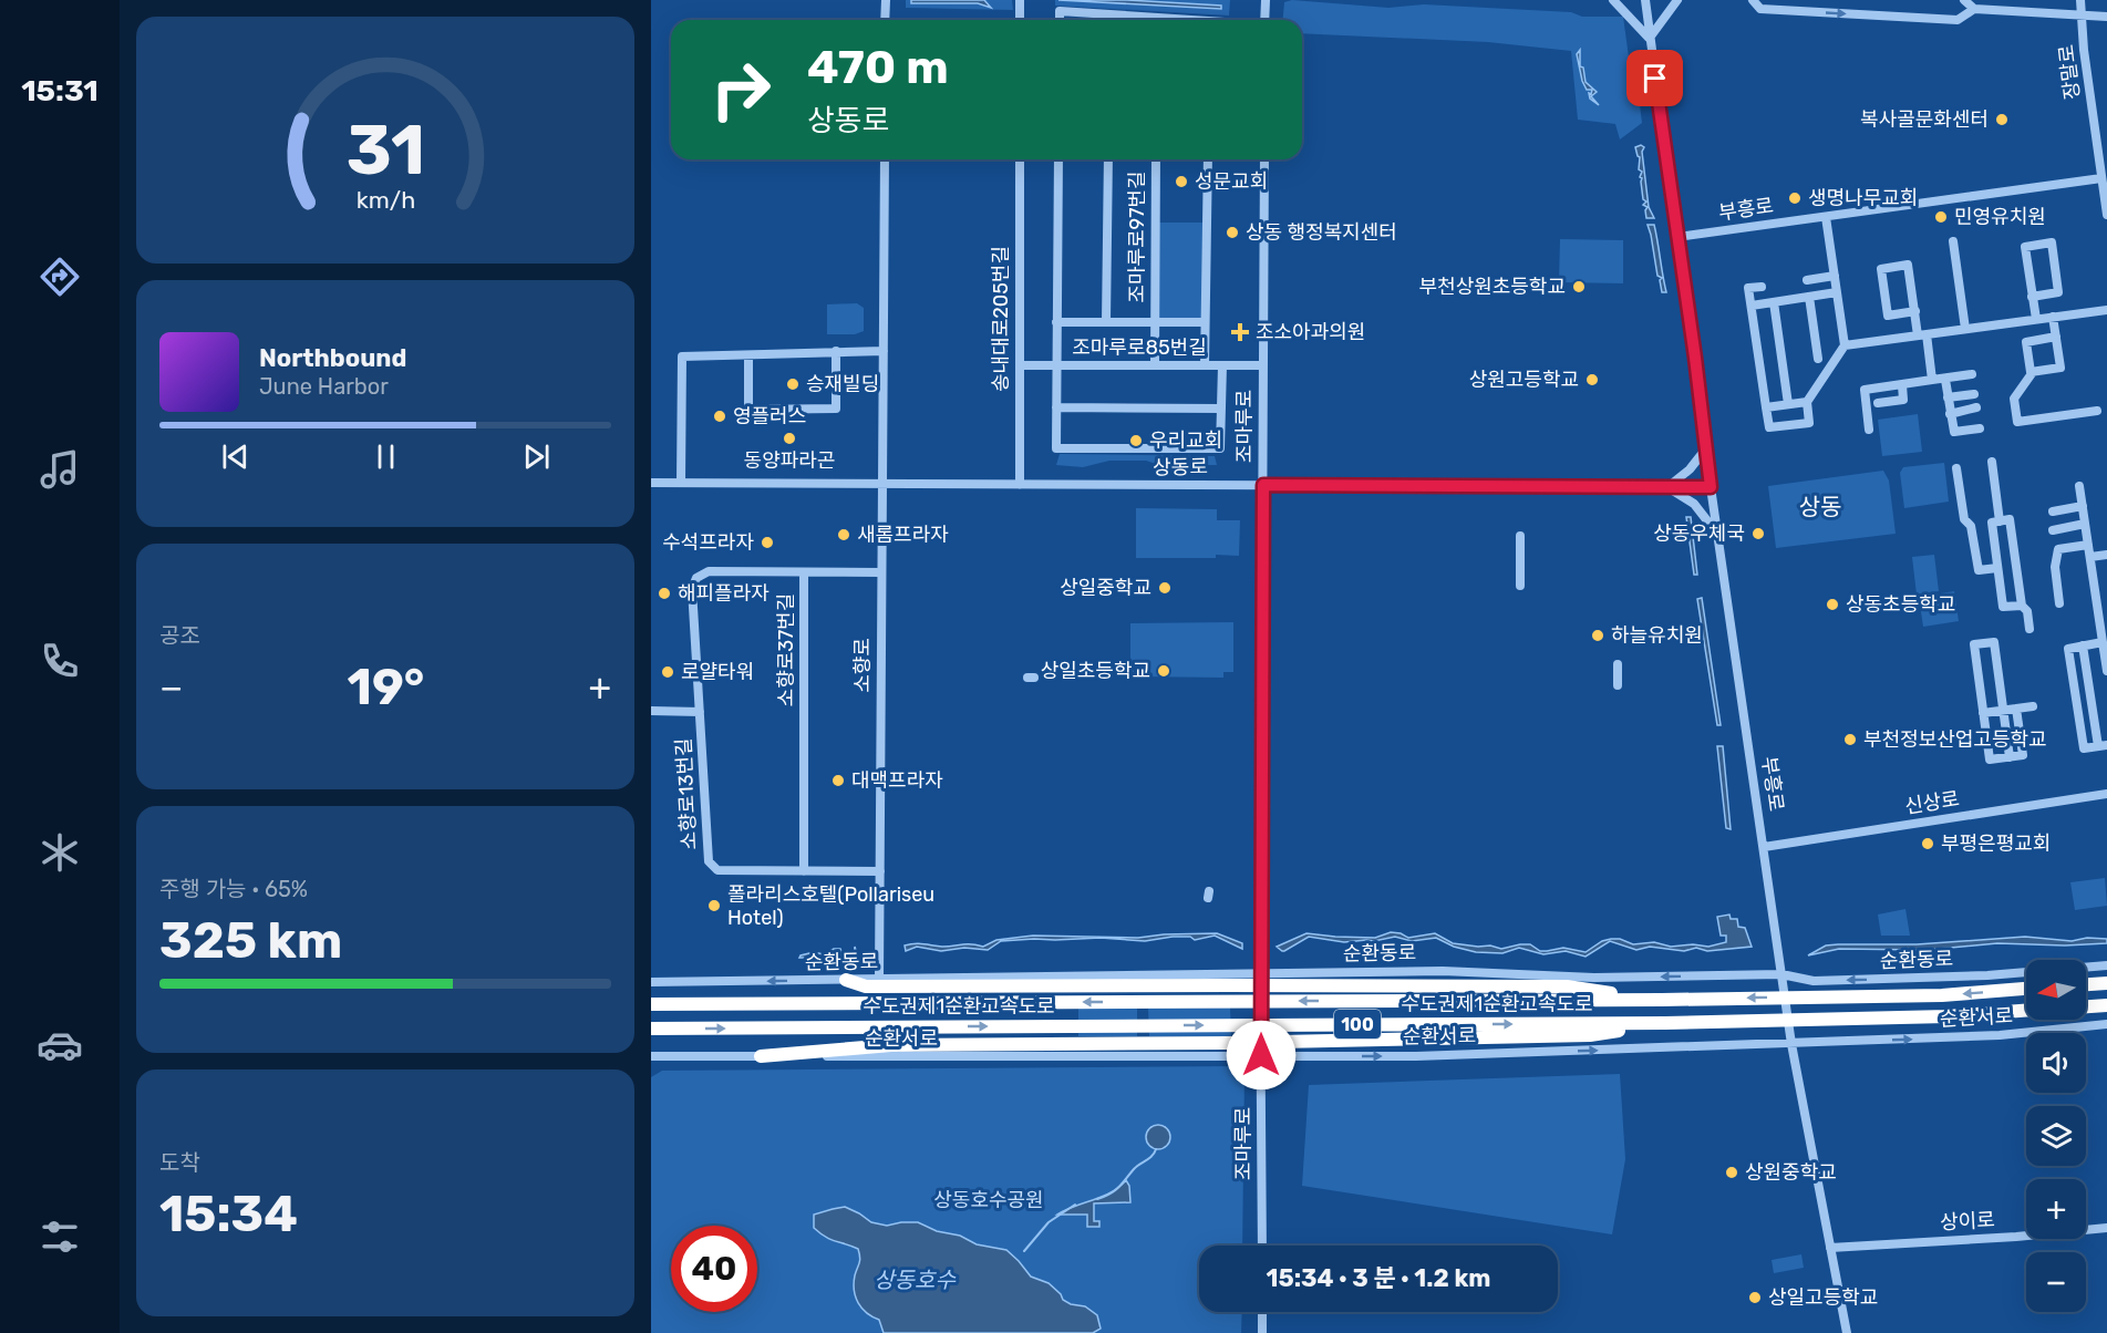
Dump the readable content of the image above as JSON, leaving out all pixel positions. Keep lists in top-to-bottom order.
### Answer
{
  "streets": {
    "highway": ["수도권제1순환고속도로", "100"],
    "street": [
      "장말로",
      "부흥로",
      "조마루로97번길",
      "송내대로205번길",
      "조마루로85번길",
      "조마루로",
      "상동로",
      "소향로37번길",
      "소향로",
      "소향로13번길",
      "신상로",
      "순환동로",
      "순환서로",
      "상이로"
    ]
  },
  "crossings": [
    ["장말로", "부흥로"],
    ["부흥로", "상동로"],
    ["부흥로", "신상로"],
    ["부흥로", "순환동로"],
    ["부흥로", "순환서로"],
    ["부흥로", "상이로"],
    ["조마루로97번길", "조마루로85번길"],
    ["송내대로205번길", "조마루로85번길"],
    ["송내대로205번길", "상동로"],
    ["조마루로85번길", "조마루로"],
    ["조마루로", "상동로"],
    ["조마루로", "순환동로"],
    ["조마루로", "순환서로"],
    ["상동로", "소향로"],
    ["소향로37번길", "소향로"],
    ["소향로37번길", "소향로13번길"],
    ["소향로", "소향로13번길"],
    ["소향로", "순환동로"]
  ],
  "one_way": ["순환동로", "순환서로"],
  "districts": ["상동"],
  "water": ["상동호수"],
  "parks": ["상동호수공원"],
  "places": {
    "other": [
      "복사골문화센터",
      "성문교회",
      "생명나무교회",
      "민영유치원",
      "상동 행정복지센터",
      "부천상원초등학교",
      "상원고등학교",
      "승재빌딩",
      "영플러스",
      "동양파라곤",
      "우리교회",
      "상동우체국",
      "새롬프라자",
      "수석프라자",
      "상일중학교",
      "해피플라자",
      "상동초등학교",
      "하늘유치원",
      "상일초등학교",
      "로얄타워",
      "부천정보산업고등학교",
      "대맥프라자",
      "부평은평교회",
      "폴라리스호텔(Pollariseu Hotel)",
      "상원중학교",
      "상일고등학교"
    ],
    "health": ["조소아과의원"]
  },
  "north": "left",
  "page": {
    "tabs": "15:31",
    "turn": ["470 m", "상동로"],
    "song": ["Northbound", "June Harbor"],
    "tile": [
      "공조",
      ["주행 가능 · 65%", "325 km"],
      ["도착", "15:34"]
    ],
    "heat": ["−", "19°", "+"],
    "map_buttons": ["+", "−"],
    "limit": "40",
    "trip": "15:34 · 3 분 · 1.2 km",
    "gauge": ["31", "km/h"]
  }
}
